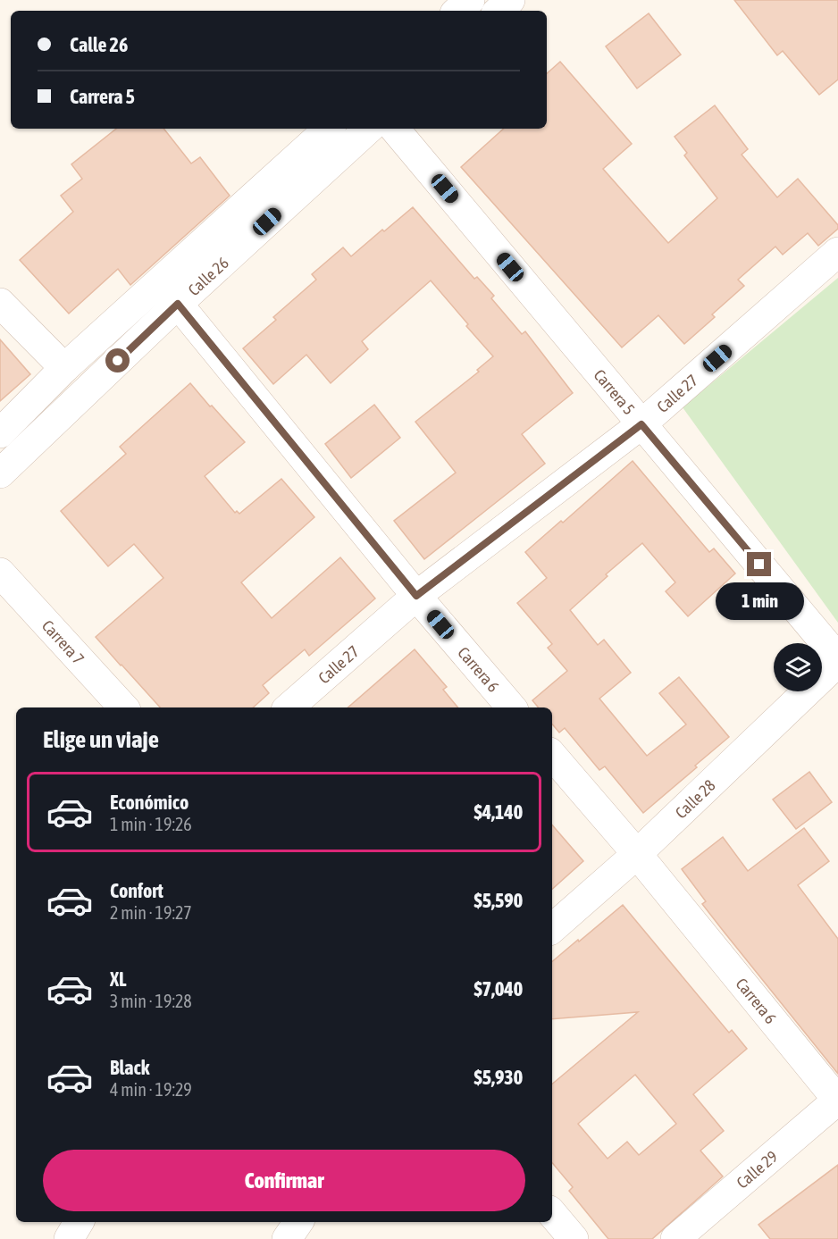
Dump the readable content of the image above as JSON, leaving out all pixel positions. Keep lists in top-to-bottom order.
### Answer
{
  "streets": {
    "street": [
      "Calle 26",
      "Carrera 5",
      "Calle 27",
      "Carrera 7",
      "Carrera 6",
      "Calle 28",
      "Calle 29"
    ]
  },
  "crossings": [
    ["Calle 26", "Carrera 6"],
    ["Carrera 5", "Calle 27"],
    ["Carrera 5", "Calle 28"],
    ["Calle 27", "Carrera 6"],
    ["Carrera 6", "Calle 28"],
    ["Carrera 6", "Calle 29"]
  ],
  "page": {
    "banner": ["Calle 26", "Carrera 5"],
    "bubble": "1 min",
    "heading": "Elige un viaje",
    "list": [
      {
        "name": "Económico",
        "note": "1 min · 19:26",
        "value": "$4,140"
      },
      {
        "name": "Confort",
        "note": "2 min · 19:27",
        "value": "$5,590"
      },
      {
        "name": "XL",
        "note": "3 min · 19:28",
        "value": "$7,040"
      },
      {
        "name": "Black",
        "note": "4 min · 19:29",
        "value": "$5,930"
      }
    ],
    "buttons": "Confirmar"
  }
}
